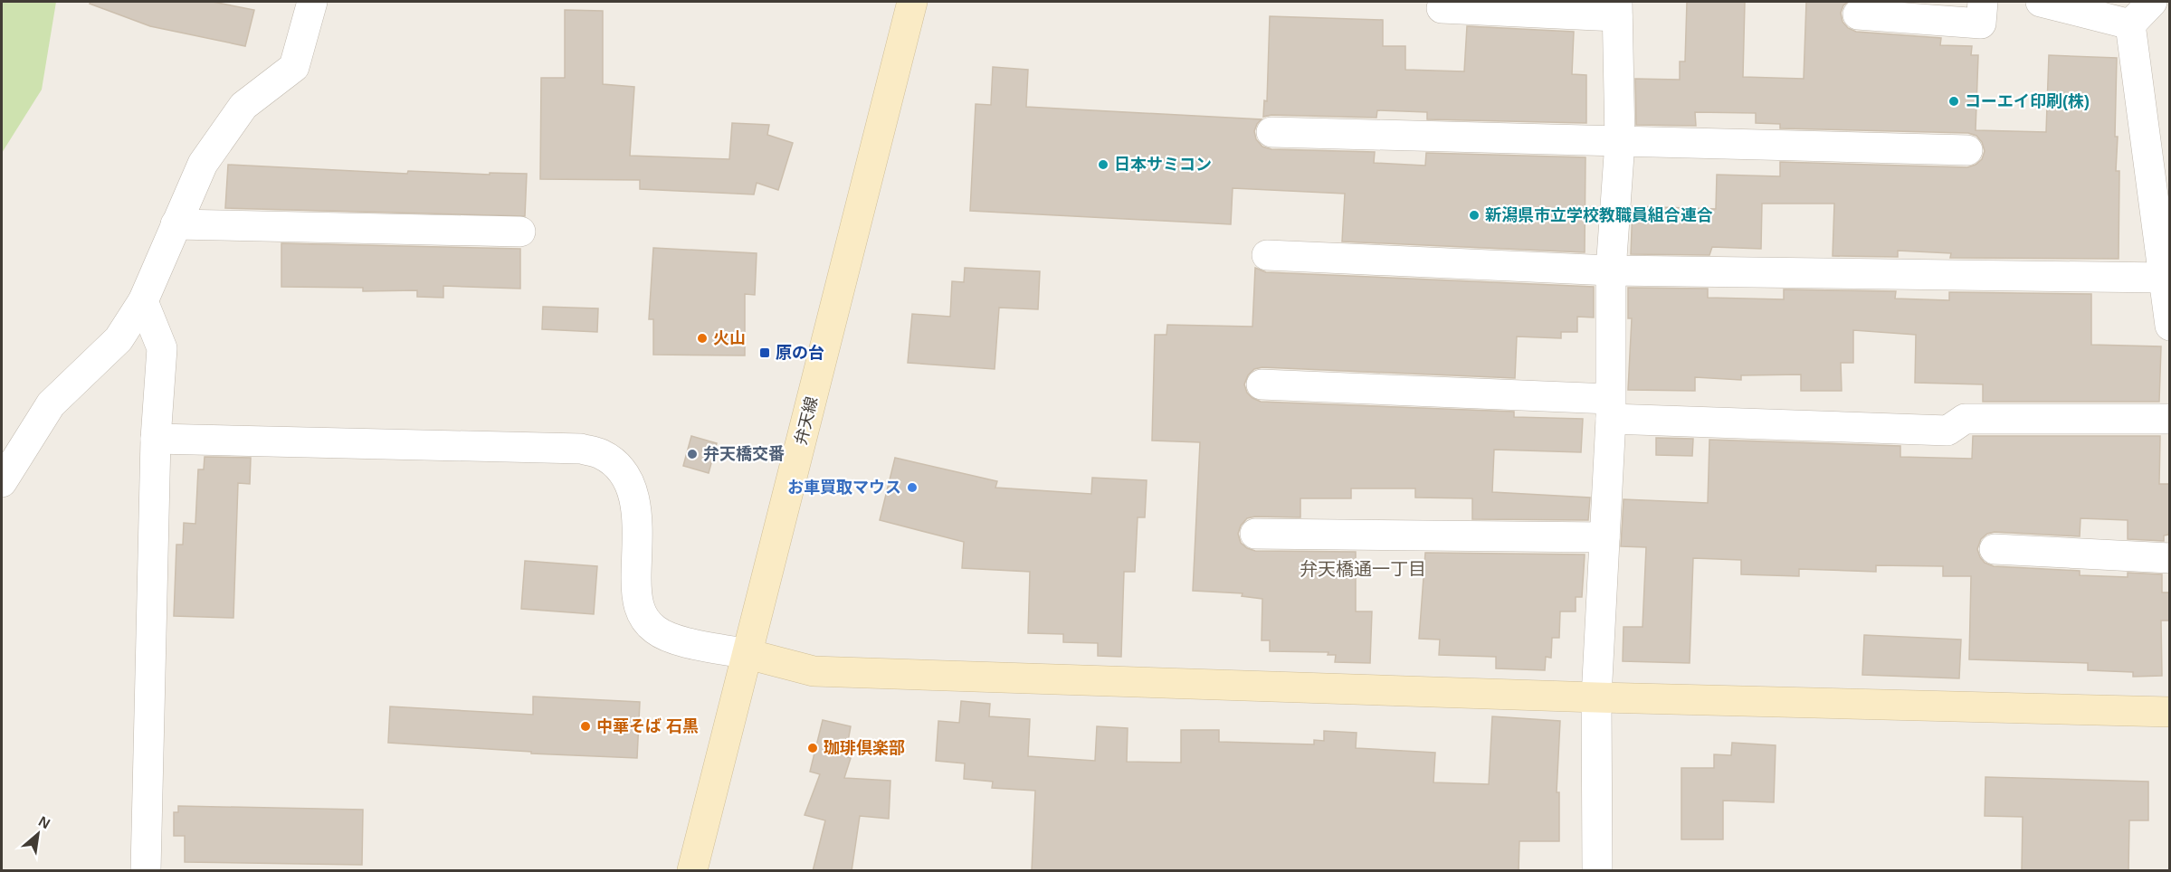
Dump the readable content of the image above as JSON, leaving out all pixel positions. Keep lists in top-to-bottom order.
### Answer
{
  "streets": {
    "street": ["弁天線"]
  },
  "districts": ["弁天橋通一丁目"],
  "places": {
    "other": [
      "コーエイ印刷(株)",
      "日本サミコン",
      "新潟県市立学校教職員組合連合",
      "火山",
      "弁天橋交番",
      "お車買取マウス",
      "中華そば 石黒",
      "珈琲倶楽部"
    ],
    "transit": ["原の台"]
  },
  "north": "top right"
}
